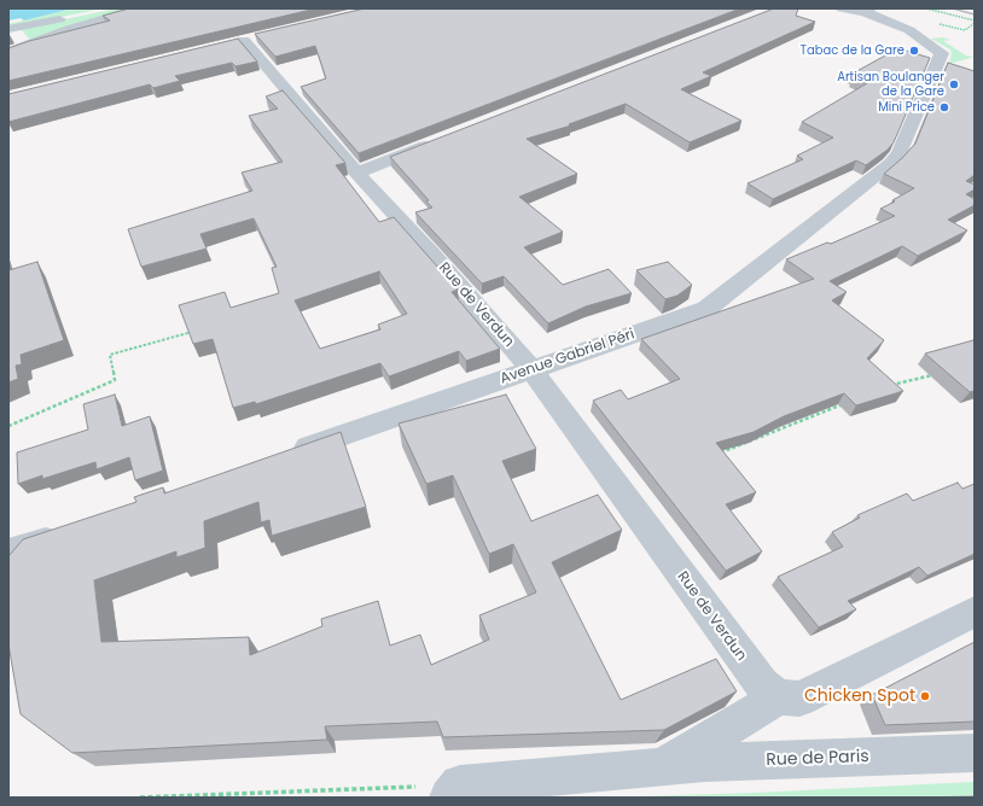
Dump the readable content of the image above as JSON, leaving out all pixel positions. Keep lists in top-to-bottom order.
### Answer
{
  "streets": {
    "street": ["Rue de Verdun", "Avenue Gabriel Péri", "Rue de Paris"]
  },
  "crossings": [
    ["Rue de Verdun", "Avenue Gabriel Péri"]
  ],
  "places": [
    "Tabac de la Gare",
    "Artisan Boulanger de la Gare",
    "Mini Price",
    "Chicken Spot"
  ]
}
